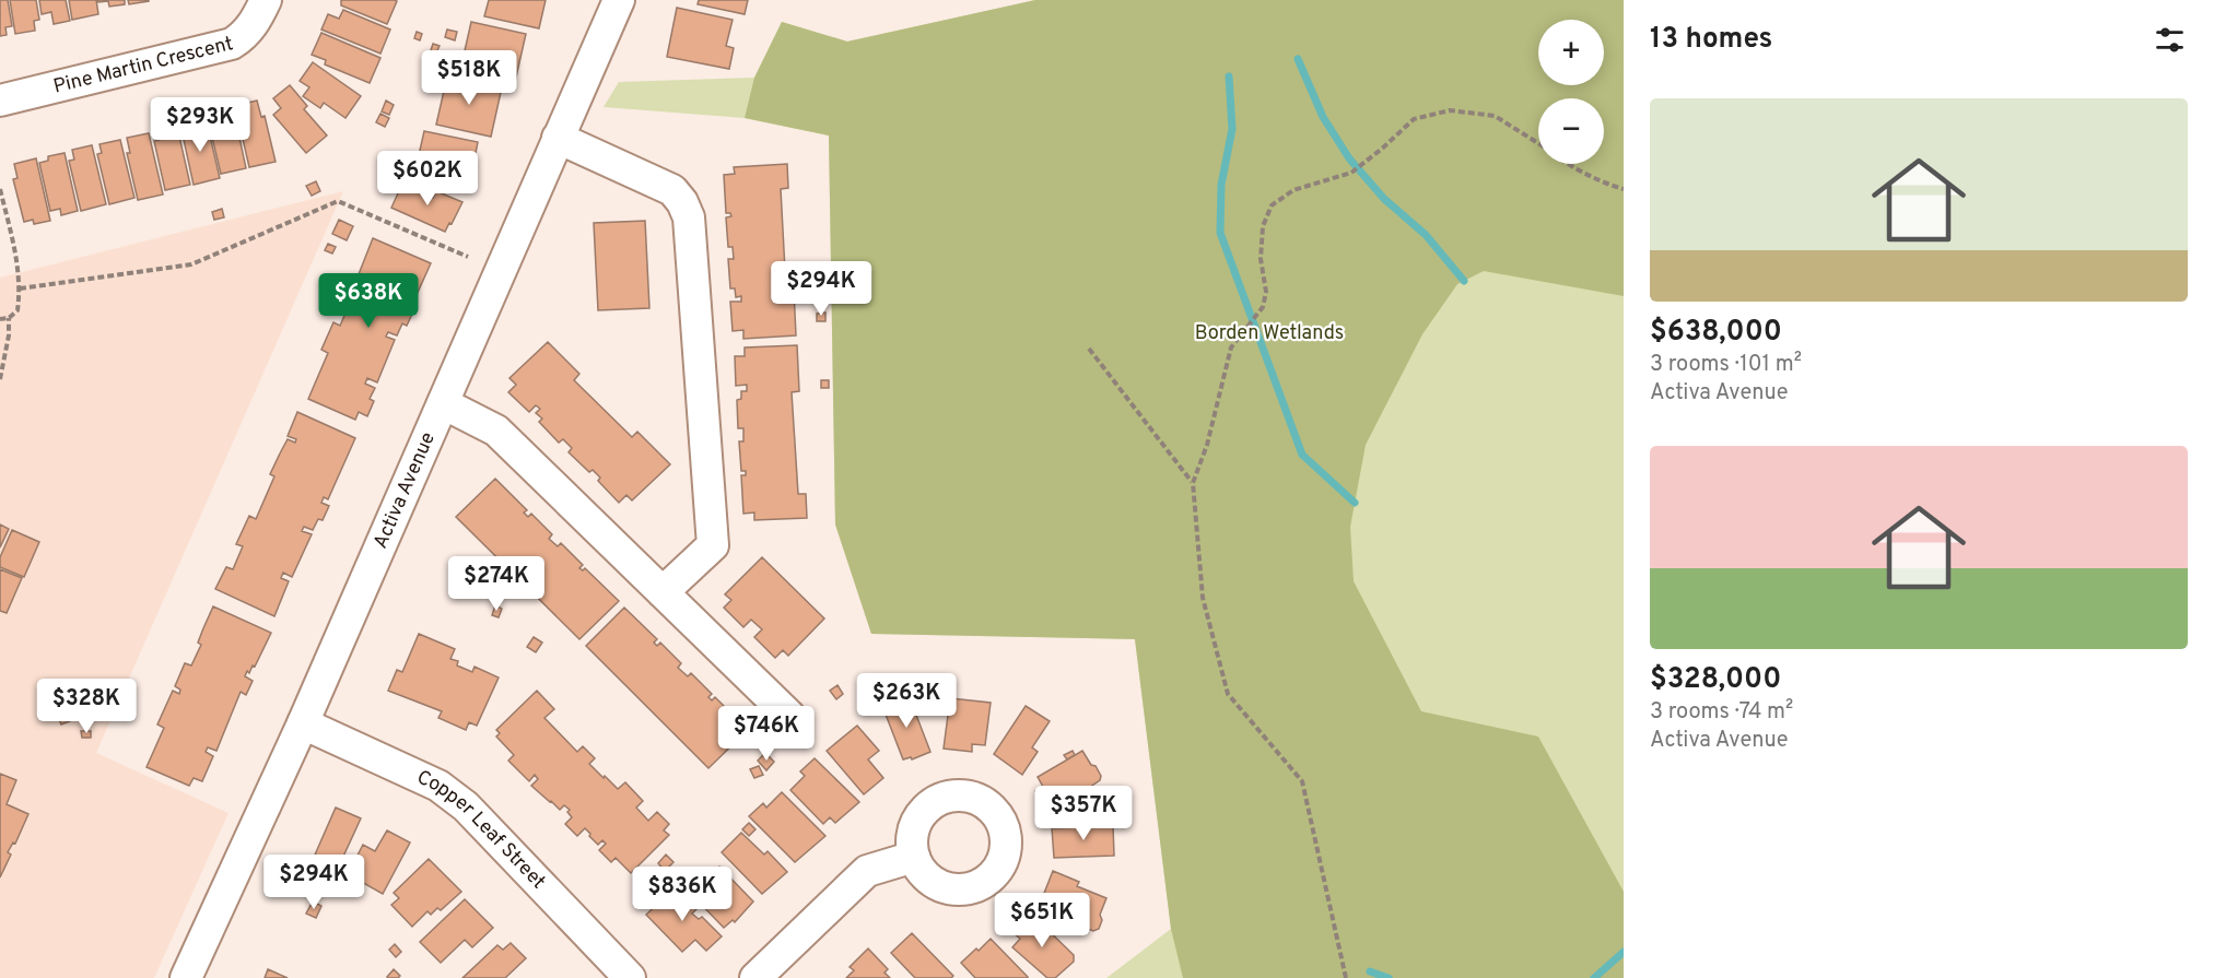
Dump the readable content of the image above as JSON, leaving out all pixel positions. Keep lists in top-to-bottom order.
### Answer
{
  "streets": {
    "street": ["Pine Martin Crescent", "Activa Avenue", "Copper Leaf Street"]
  },
  "crossings": [
    ["Activa Avenue", "Copper Leaf Street"]
  ],
  "parks": ["Borden Wetlands"],
  "page": {
    "heading": "13 homes",
    "map_buttons": ["+", "−"],
    "price": [
      "$518K",
      "$293K",
      "$602K",
      "$294K",
      "$638K",
      "$274K",
      "$263K",
      "$328K",
      "$746K",
      "$357K",
      "$294K",
      "$836K",
      "$651K"
    ],
    "list": [
      {
        "name": "$638,000",
        "note": "3 rooms · 101 m² · Activa Avenue"
      },
      {
        "name": "$328,000",
        "note": "3 rooms · 74 m² · Activa Avenue"
      }
    ]
  }
}
